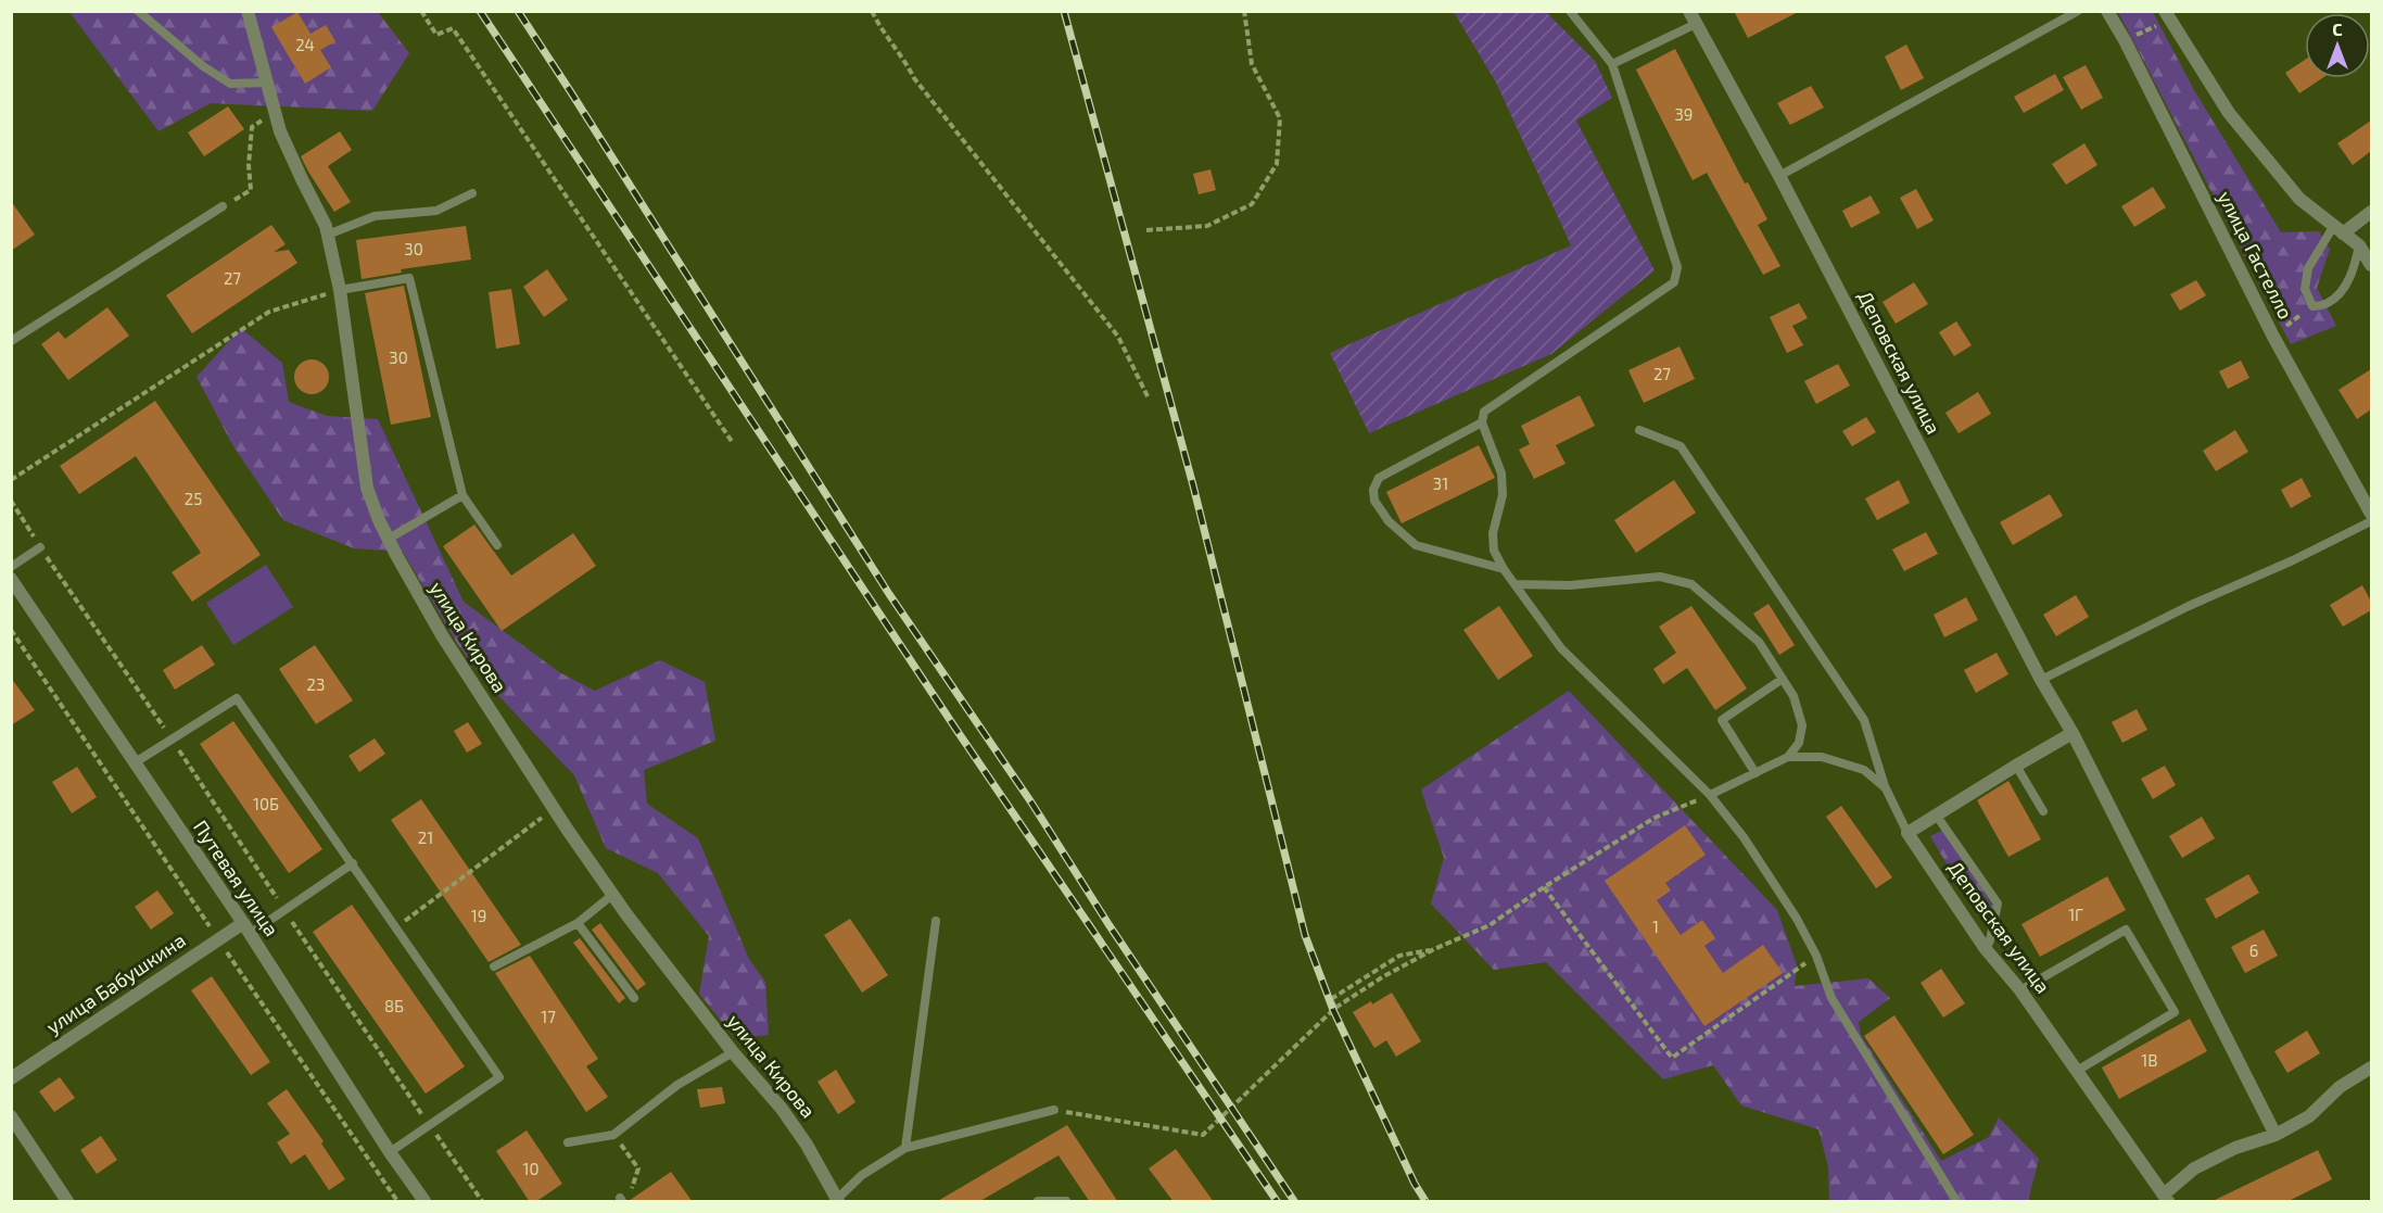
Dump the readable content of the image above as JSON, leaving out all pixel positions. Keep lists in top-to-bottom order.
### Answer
{
  "streets": {
    "street": [
      "улица Гастелло",
      "Деповская улица",
      "улица Кирова",
      "Путевая улица",
      "улица Бабушкина"
    ]
  },
  "crossings": [
    ["Путевая улица", "улица Бабушкина"]
  ],
  "house_numbers": [
    "24",
    "39",
    "30",
    "27",
    "30",
    "27",
    "31",
    "25",
    "23",
    "10Б",
    "21",
    "1Г",
    "19",
    "1",
    "6",
    "8Б",
    "17",
    "1В",
    "10"
  ],
  "north": "top"
}
